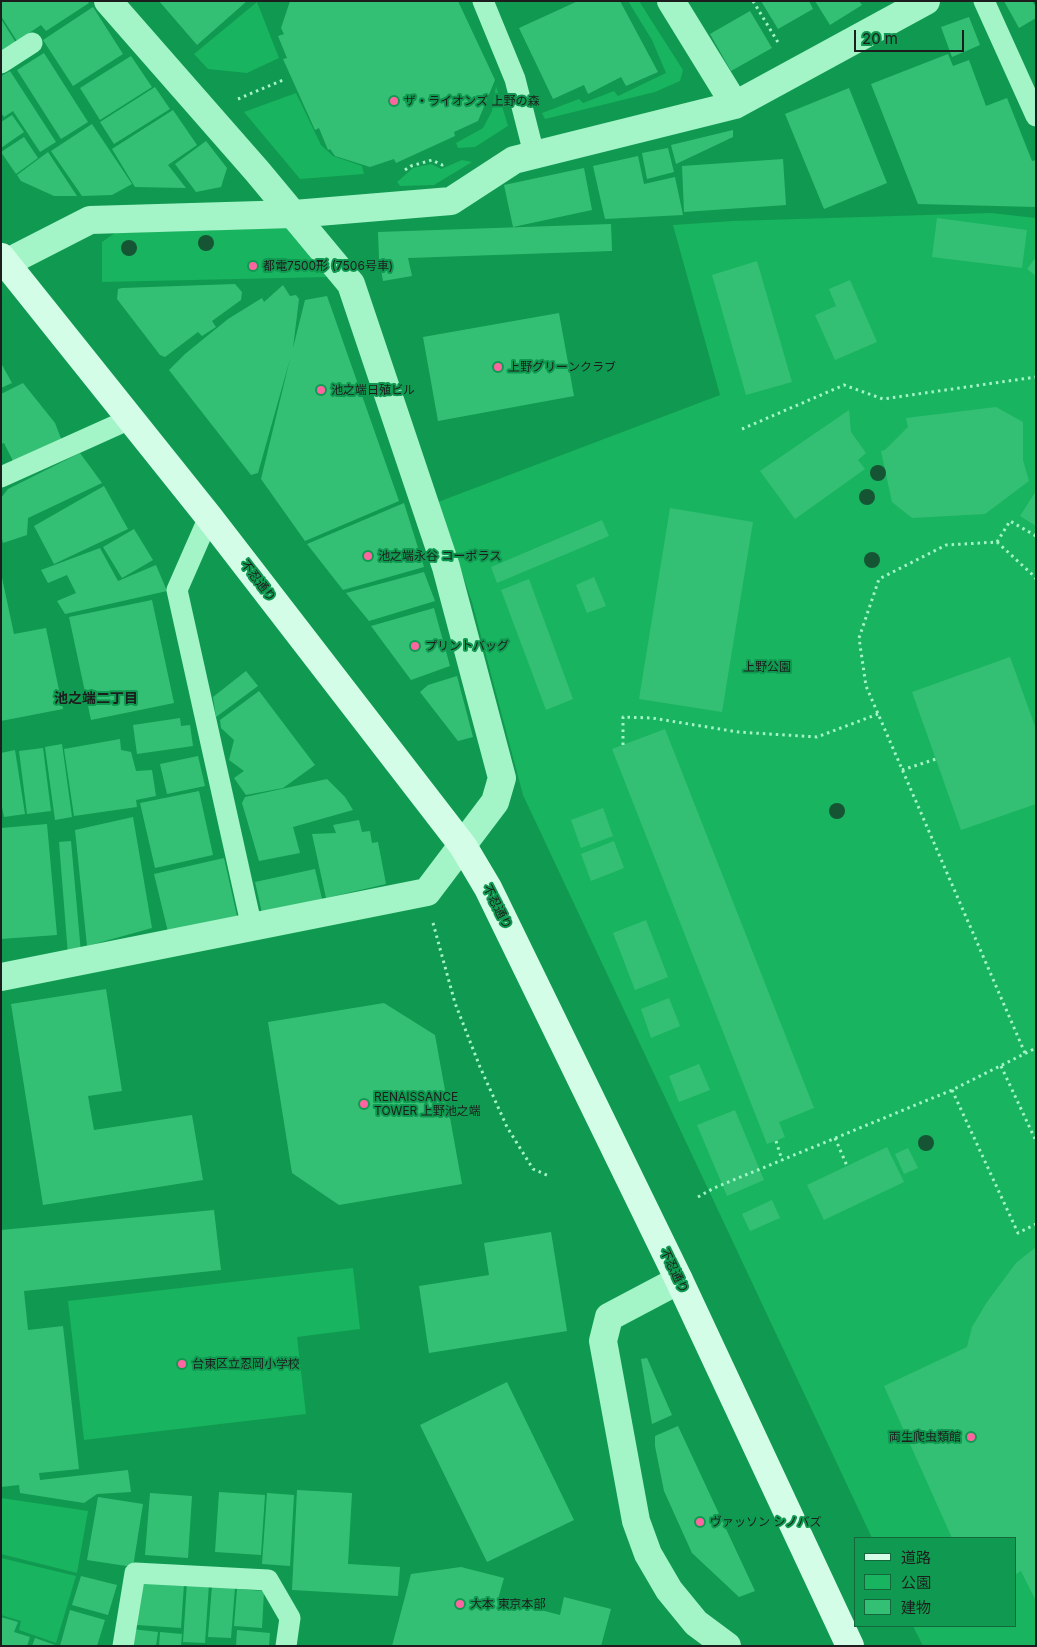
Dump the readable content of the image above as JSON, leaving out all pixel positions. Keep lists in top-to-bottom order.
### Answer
{
  "streets": {
    "main road": ["不忍通り"]
  },
  "districts": ["池之端二丁目"],
  "parks": ["上野公園"],
  "places": [
    "ザ・ライオンズ 上野の森",
    "都電7500形 (7506号車)",
    "上野グリーンクラブ",
    "池之端日殖ビル",
    "池之端永谷 コーポラス",
    "プリントバッグ",
    "RENAISSANCE TOWER 上野池之端",
    "台東区立忍岡小学校",
    "両生爬虫類館",
    "ヴァッソン シノバズ",
    "大本 東京本部"
  ],
  "legend": ["道路", "公園", "建物"],
  "scale_bar": "20 m"
}
